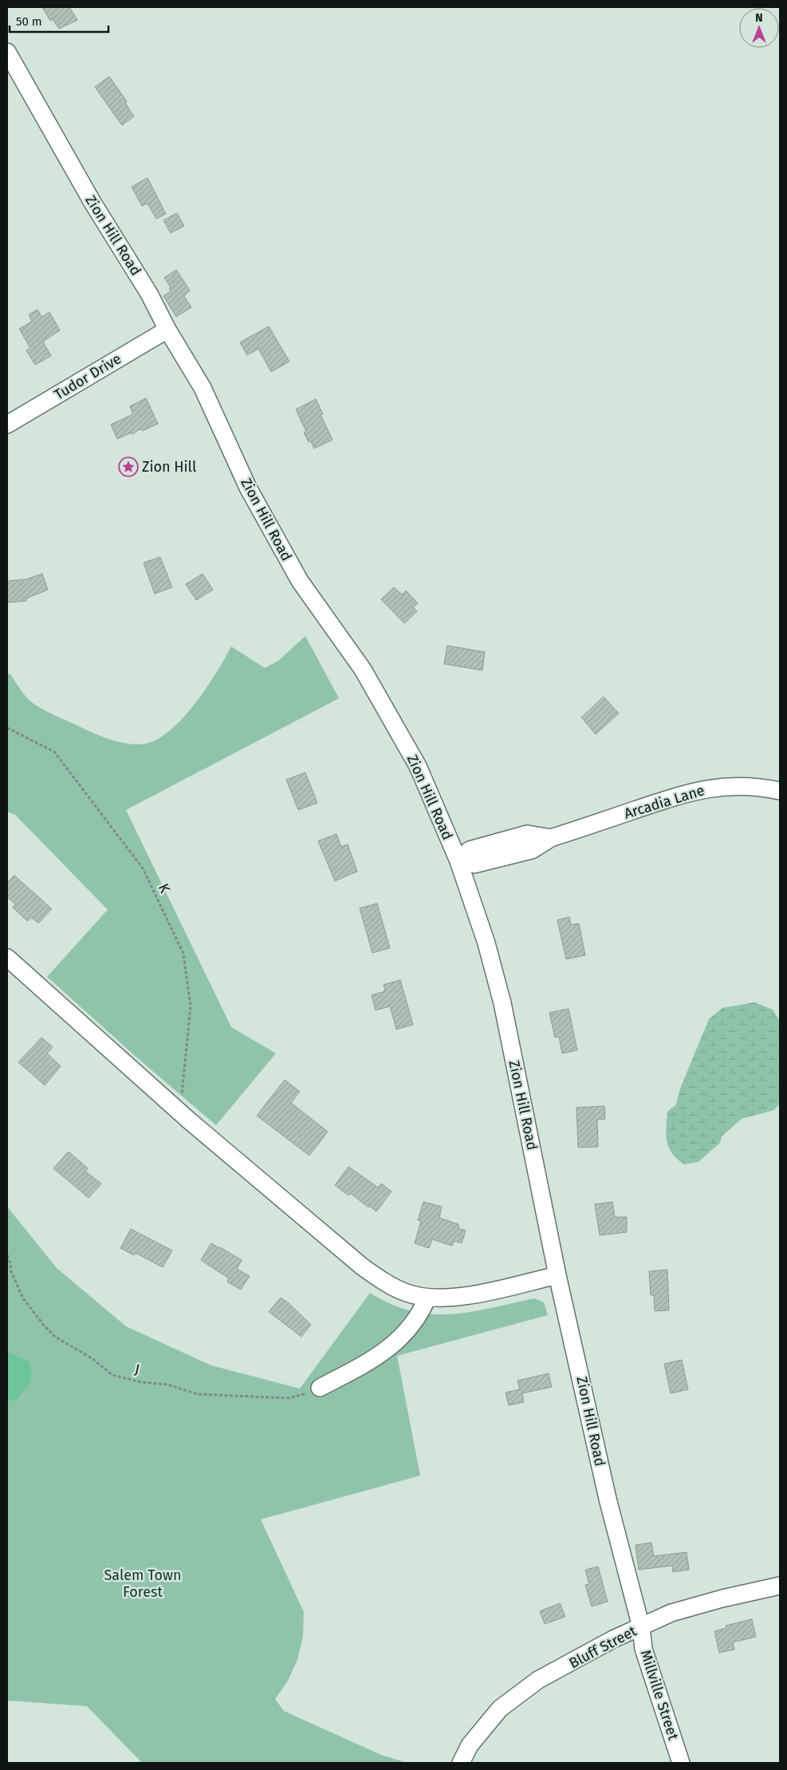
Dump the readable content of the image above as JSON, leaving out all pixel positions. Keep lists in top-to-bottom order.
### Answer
{
  "streets": {
    "street": [
      "Zion Hill Road",
      "Tudor Drive",
      "Arcadia Lane",
      "Bluff Street",
      "Millville Street"
    ],
    "path": ["K", "J"]
  },
  "crossings": [
    ["Zion Hill Road", "Tudor Drive"],
    ["Zion Hill Road", "Arcadia Lane"],
    ["Zion Hill Road", "Bluff Street"],
    ["Zion Hill Road", "Millville Street"],
    ["Bluff Street", "Millville Street"]
  ],
  "parks": ["Salem Town Forest"],
  "places": {
    "place": ["Zion Hill"]
  },
  "scale_bar": "50 m",
  "north": "top"
}
